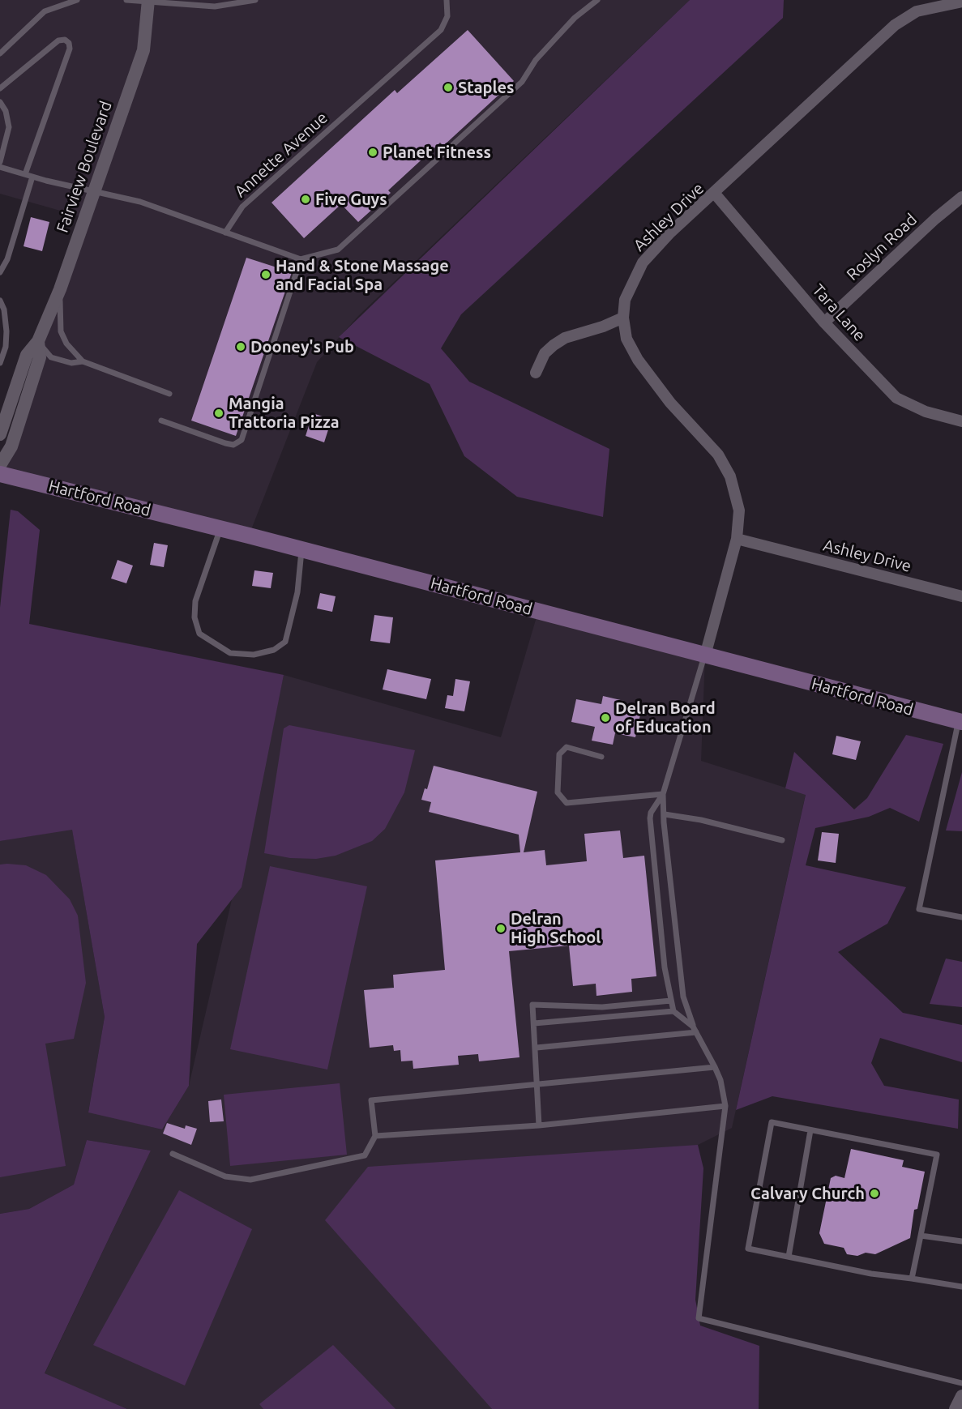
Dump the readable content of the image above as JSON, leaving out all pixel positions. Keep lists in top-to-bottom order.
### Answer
{
  "streets": {
    "main road": ["Hartford Road"],
    "street": [
      "Fairview Boulevard",
      "Ashley Drive",
      "Roslyn Road",
      "Tara Lane"
    ],
    "lane": ["Annette Avenue"]
  },
  "crossings": [
    ["Ashley Drive", "Tara Lane"],
    ["Ashley Drive", "Hartford Road"],
    ["Roslyn Road", "Tara Lane"]
  ],
  "places": [
    "Staples",
    "Planet Fitness",
    "Five Guys",
    "Hand & Stone Massage and Facial Spa",
    "Dooney's Pub",
    "Mangia Trattoria Pizza",
    "Delran Board of Education",
    "Delran High School",
    "Calvary Church"
  ]
}
